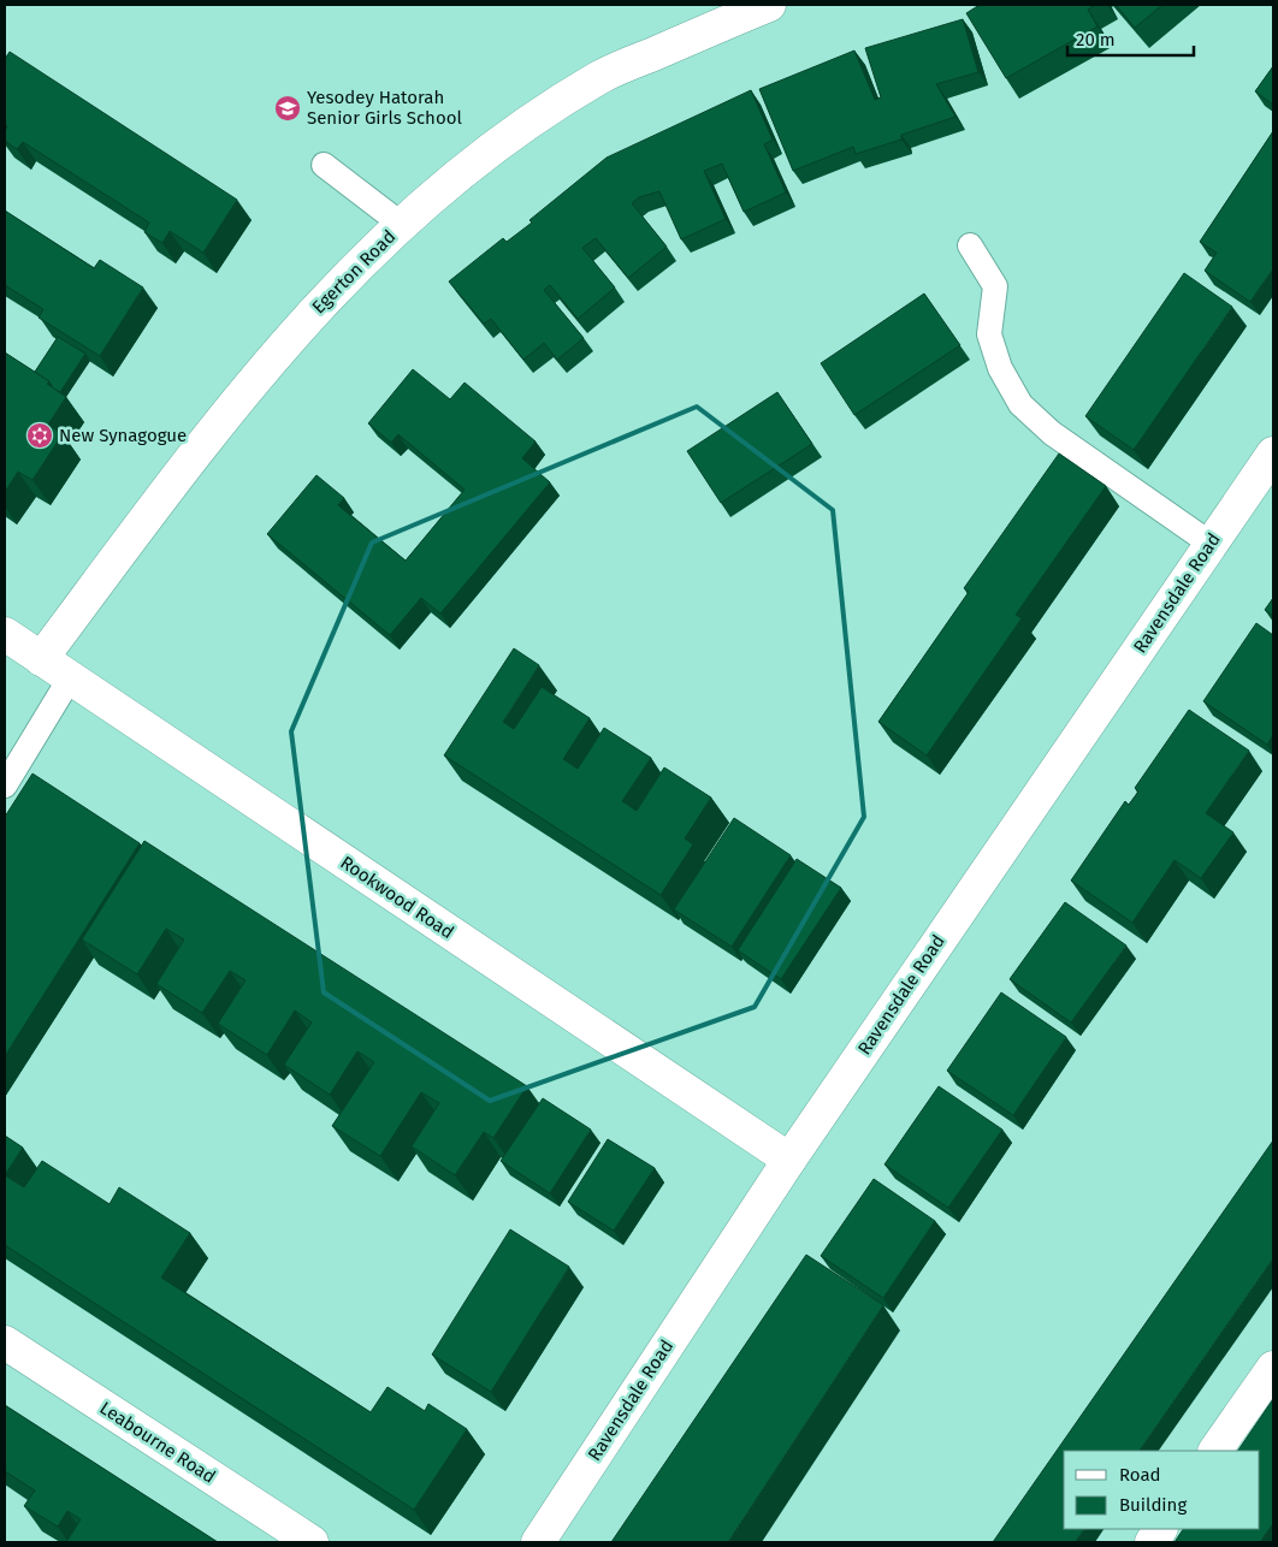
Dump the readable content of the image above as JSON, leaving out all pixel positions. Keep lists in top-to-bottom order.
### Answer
{
  "streets": {
    "street": [
      "Egerton Road",
      "Ravensdale Road",
      "Rookwood Road",
      "Leabourne Road"
    ]
  },
  "crossings": [
    ["Egerton Road", "Rookwood Road"],
    ["Ravensdale Road", "Rookwood Road"]
  ],
  "places": {
    "school or university": ["Yesodey Hatorah Senior Girls School"],
    "synagogue": ["New Synagogue"]
  },
  "legend": ["Road", "Building"],
  "scale_bar": "20 m"
}
